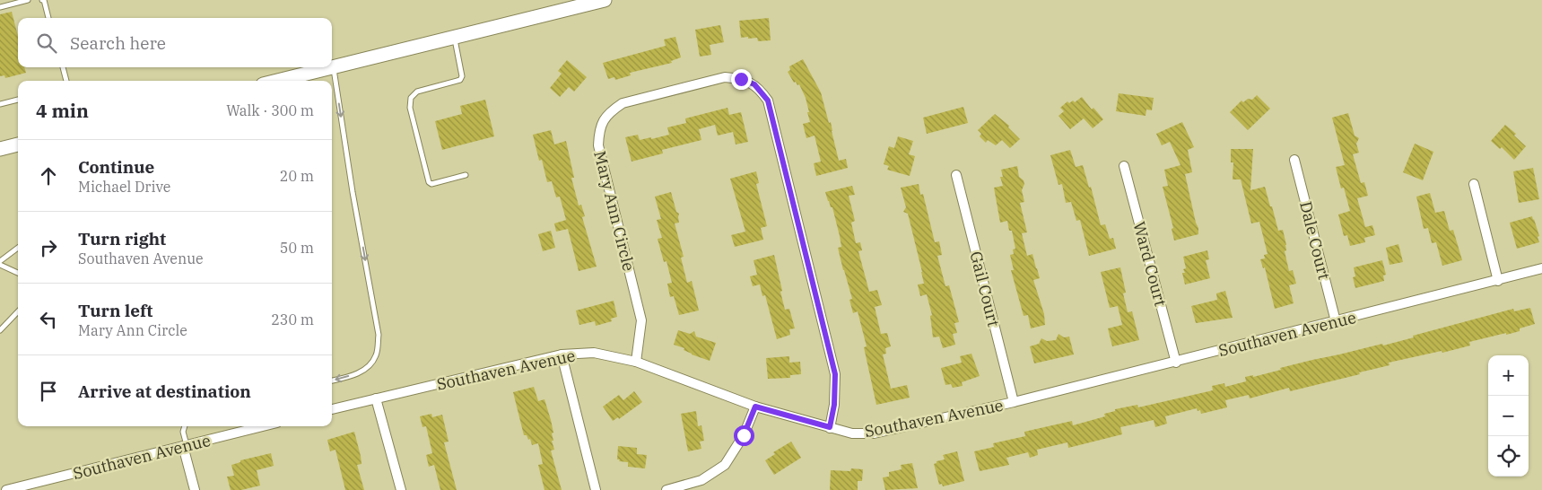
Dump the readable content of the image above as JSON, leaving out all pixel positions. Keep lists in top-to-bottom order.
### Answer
{
  "streets": {
    "street": [
      "Mary Ann Circle",
      "Dale Court",
      "Ward Court",
      "Gail Court",
      "Southaven Avenue"
    ]
  },
  "crossings": [
    ["Mary Ann Circle", "Southaven Avenue"],
    ["Dale Court", "Southaven Avenue"],
    ["Ward Court", "Southaven Avenue"],
    ["Gail Court", "Southaven Avenue"]
  ],
  "page": {
    "search": "Search here",
    "heading": ["4 min", "Walk · 300 m"],
    "list": [
      ["Continue", "Michael Drive", "20 m"],
      ["Turn right", "Southaven Avenue", "50 m"],
      ["Turn left", "Mary Ann Circle", "230 m"],
      "Arrive at destination"
    ],
    "map_buttons": ["+", "−"]
  }
}
